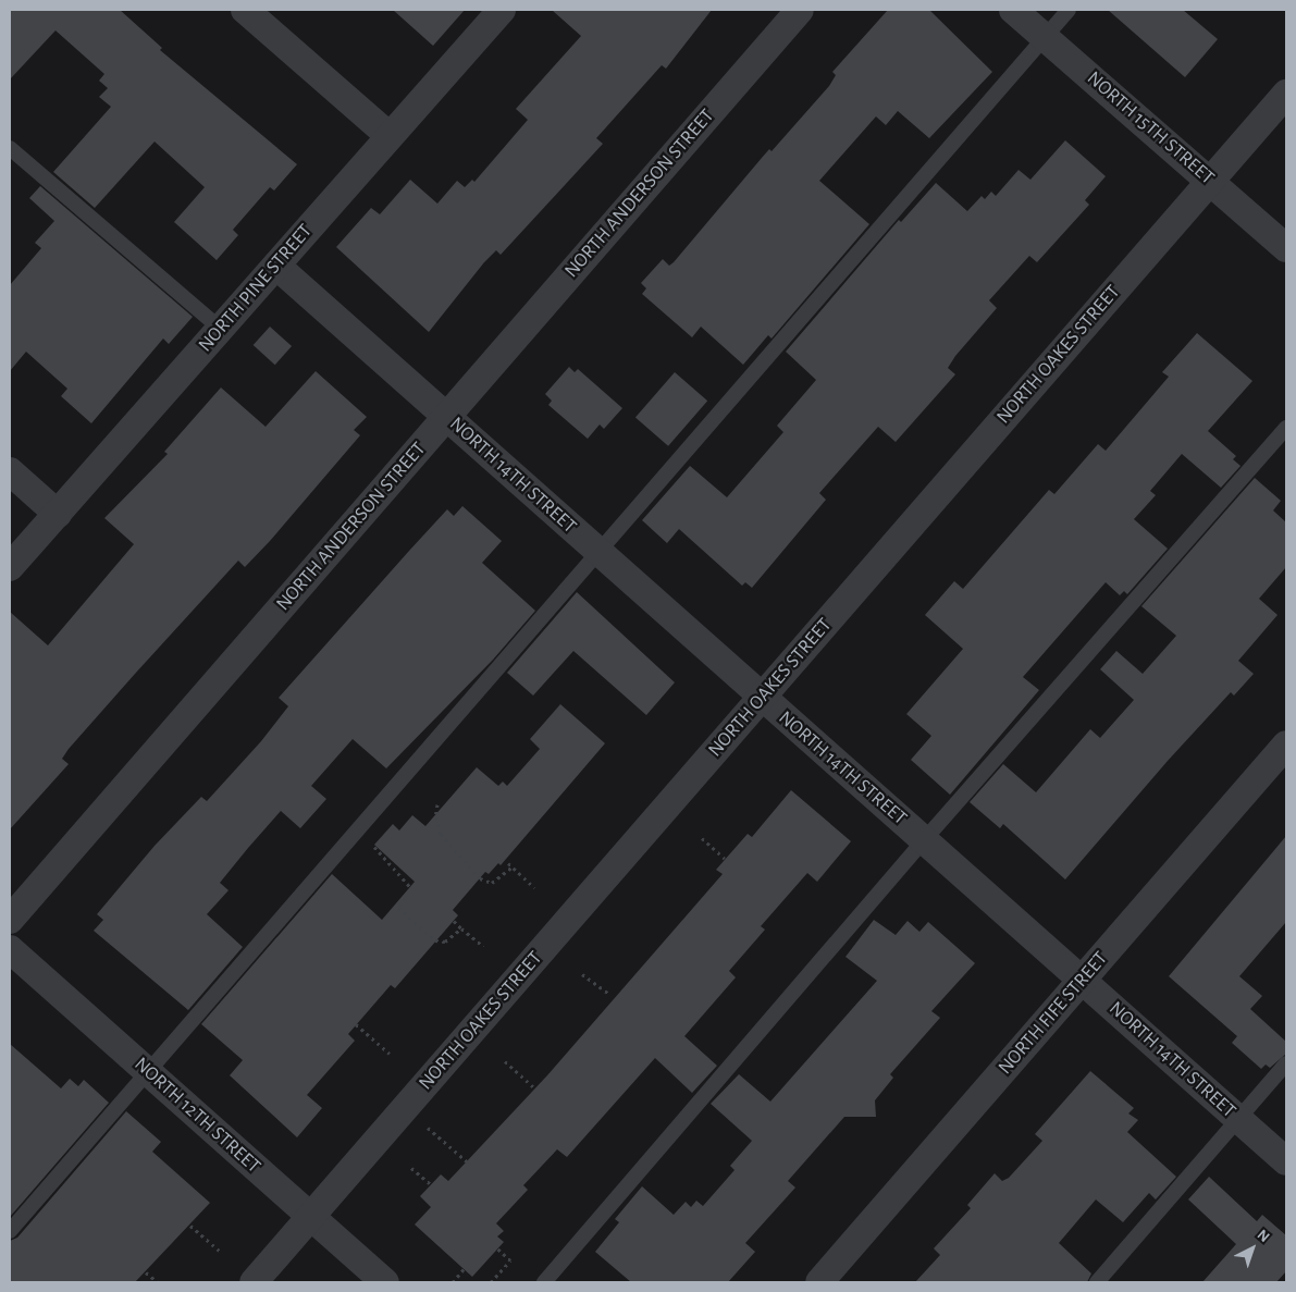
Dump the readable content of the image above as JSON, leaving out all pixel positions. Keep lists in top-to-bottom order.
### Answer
{
  "streets": {
    "street": [
      "NORTH 15TH STREET",
      "NORTH ANDERSON STREET",
      "NORTH PINE STREET",
      "NORTH OAKES STREET",
      "NORTH 14TH STREET",
      "NORTH FIFE STREET",
      "NORTH 12TH STREET"
    ]
  },
  "crossings": [
    ["NORTH 15TH STREET", "NORTH OAKES STREET"],
    ["NORTH ANDERSON STREET", "NORTH 14TH STREET"],
    ["NORTH PINE STREET", "NORTH 14TH STREET"],
    ["NORTH OAKES STREET", "NORTH 14TH STREET"],
    ["NORTH OAKES STREET", "NORTH 12TH STREET"],
    ["NORTH 14TH STREET", "NORTH FIFE STREET"]
  ],
  "north": "top right"
}
